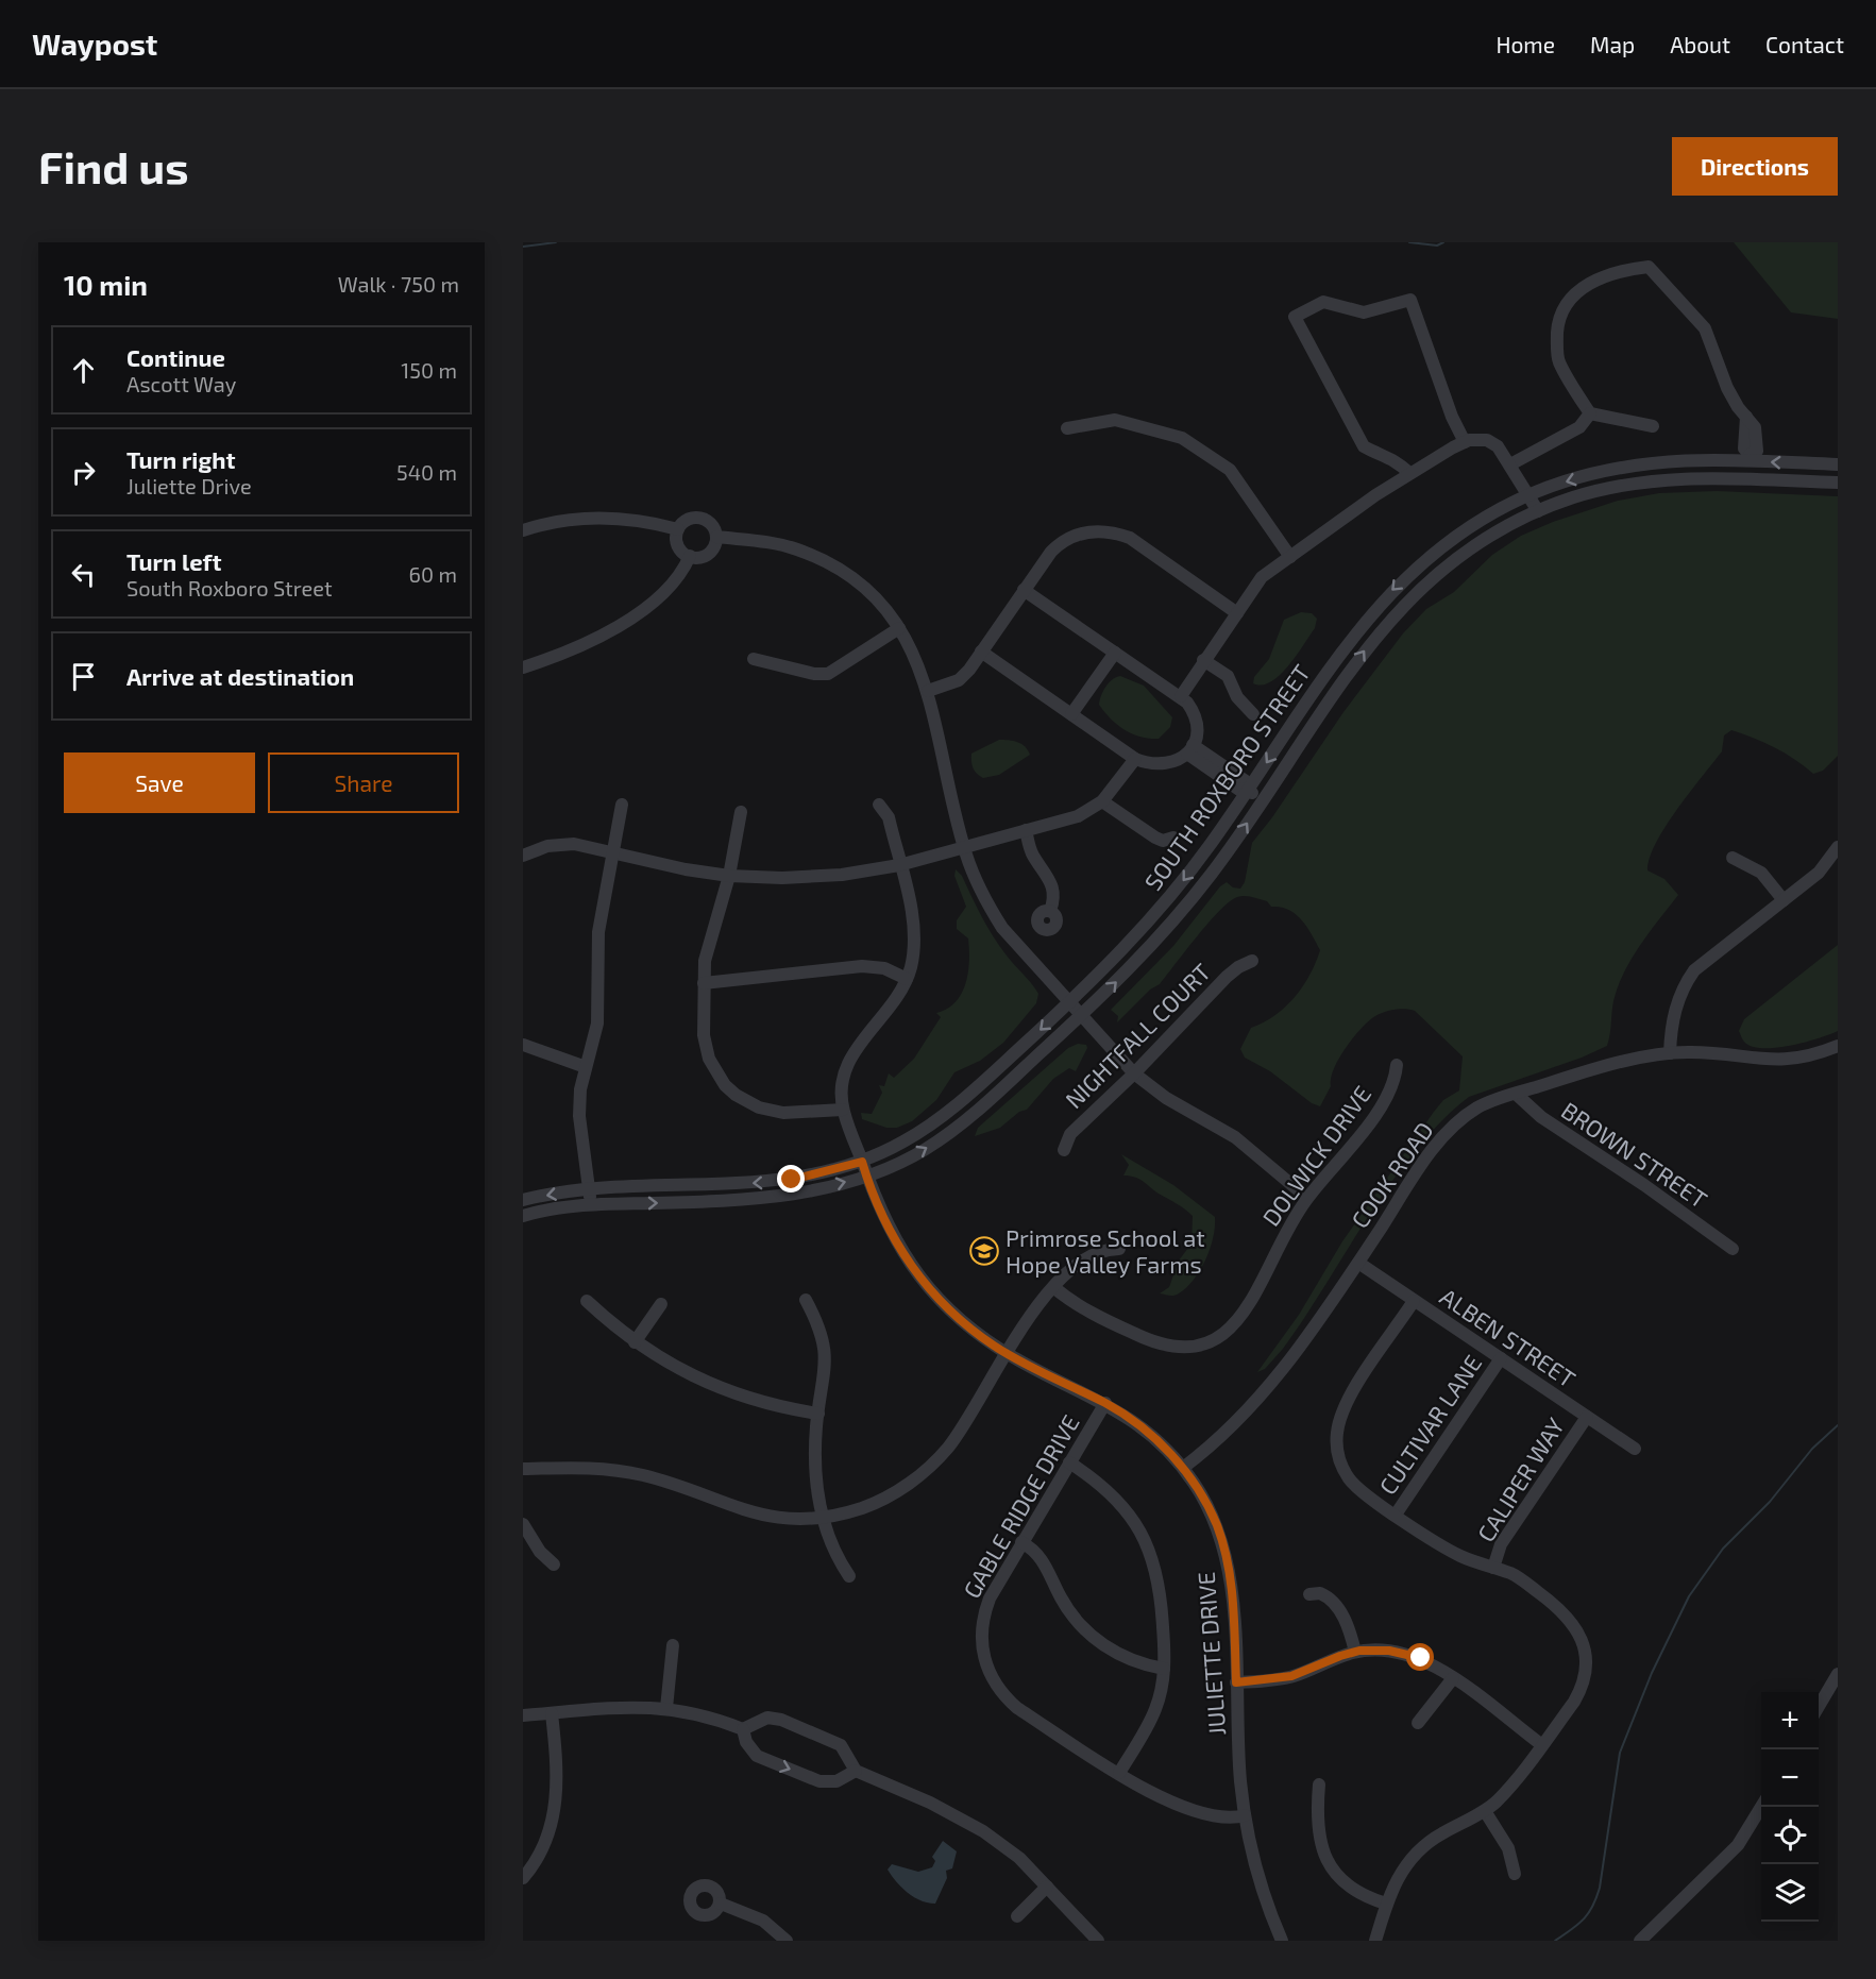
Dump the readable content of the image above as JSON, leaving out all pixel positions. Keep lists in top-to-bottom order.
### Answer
{
  "streets": {
    "street": [
      "SOUTH ROXBORO STREET",
      "NIGHTFALL COURT",
      "BROWN STREET",
      "DOLWICK DRIVE",
      "COOK ROAD",
      "ALBEN STREET",
      "CULTIVAR LANE",
      "CALIPER WAY",
      "GABLE RIDGE DRIVE",
      "JULIETTE DRIVE"
    ]
  },
  "crossings": [
    ["SOUTH ROXBORO STREET", "JULIETTE DRIVE"],
    ["BROWN STREET", "COOK ROAD"],
    ["COOK ROAD", "ALBEN STREET"],
    ["COOK ROAD", "JULIETTE DRIVE"],
    ["ALBEN STREET", "CULTIVAR LANE"],
    ["ALBEN STREET", "CALIPER WAY"],
    ["GABLE RIDGE DRIVE", "JULIETTE DRIVE"]
  ],
  "places": {
    "school or university": ["Primrose School at Hope Valley Farms"]
  },
  "page": {
    "header": "Waypost",
    "nav": [
      "Home",
      "Map",
      "About",
      "Contact"
    ],
    "buttons": [
      "Directions",
      ["Save", "Share"]
    ],
    "title": "Find us",
    "heading": ["10 min", "Walk · 750 m"],
    "list": [
      ["Continue", "Ascott Way", "150 m"],
      ["Turn right", "Juliette Drive", "540 m"],
      ["Turn left", "South Roxboro Street", "60 m"],
      "Arrive at destination"
    ],
    "map_buttons": ["+", "−"]
  }
}
